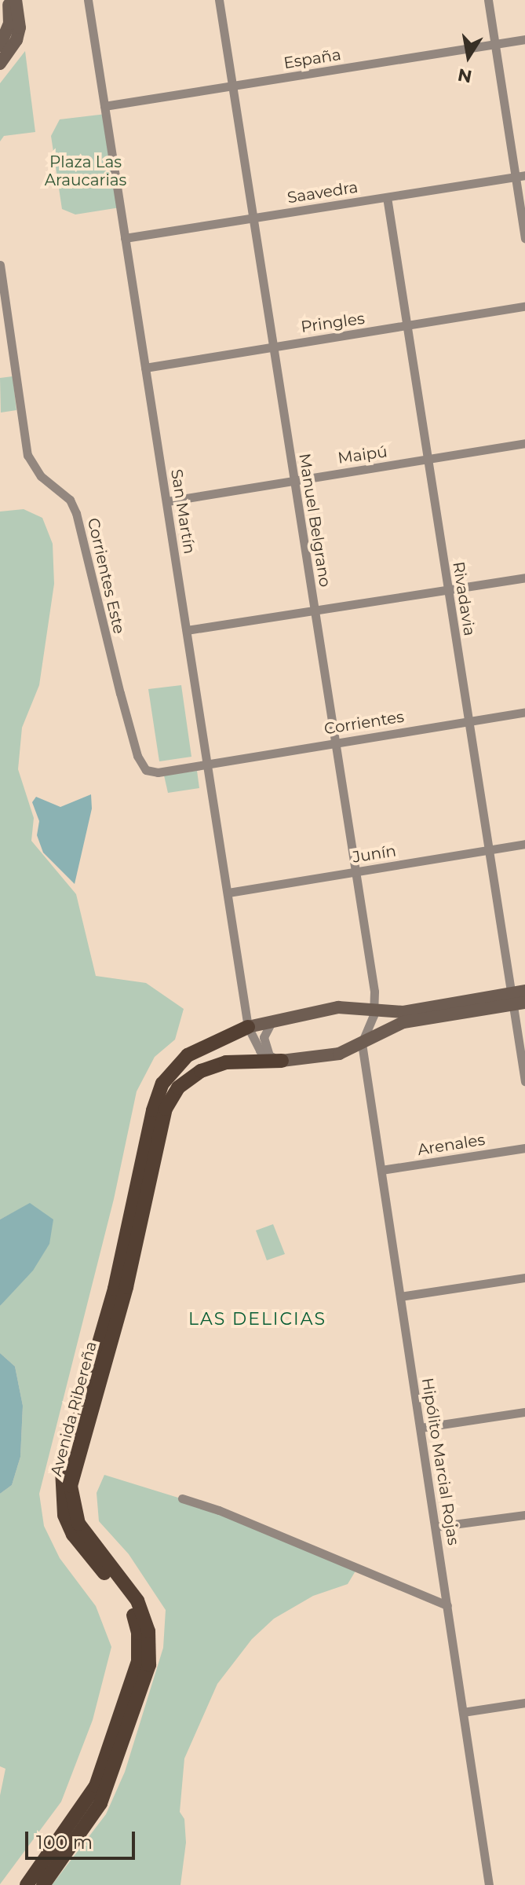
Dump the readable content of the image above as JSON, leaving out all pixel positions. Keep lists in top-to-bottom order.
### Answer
{
  "streets": {
    "main road": ["Avenida Ribereña"],
    "street": [
      "España",
      "Saavedra",
      "Pringles",
      "Maipú",
      "San Martín",
      "Manuel Belgrano",
      "Corrientes Este",
      "Rivadavia",
      "Corrientes",
      "Junín",
      "Arenales",
      "Hipólito Marcial Rojas"
    ]
  },
  "crossings": [
    ["España", "San Martín"],
    ["España", "Manuel Belgrano"],
    ["Saavedra", "San Martín"],
    ["Saavedra", "Manuel Belgrano"],
    ["Saavedra", "Rivadavia"],
    ["Pringles", "San Martín"],
    ["Pringles", "Manuel Belgrano"],
    ["Pringles", "Rivadavia"],
    ["Maipú", "San Martín"],
    ["Maipú", "Manuel Belgrano"],
    ["Maipú", "Rivadavia"],
    ["San Martín", "Corrientes Este"],
    ["San Martín", "Corrientes"],
    ["San Martín", "Junín"],
    ["San Martín", "Avenida Ribereña"],
    ["Manuel Belgrano", "Corrientes"],
    ["Manuel Belgrano", "Junín"],
    ["Manuel Belgrano", "Hipólito Marcial Rojas"],
    ["Corrientes Este", "Corrientes"],
    ["Rivadavia", "Corrientes"],
    ["Rivadavia", "Junín"],
    ["Arenales", "Hipólito Marcial Rojas"]
  ],
  "districts": ["LAS DELICIAS"],
  "parks": ["Plaza Las Araucarias"],
  "scale_bar": "100 m",
  "north": "bottom"
}
